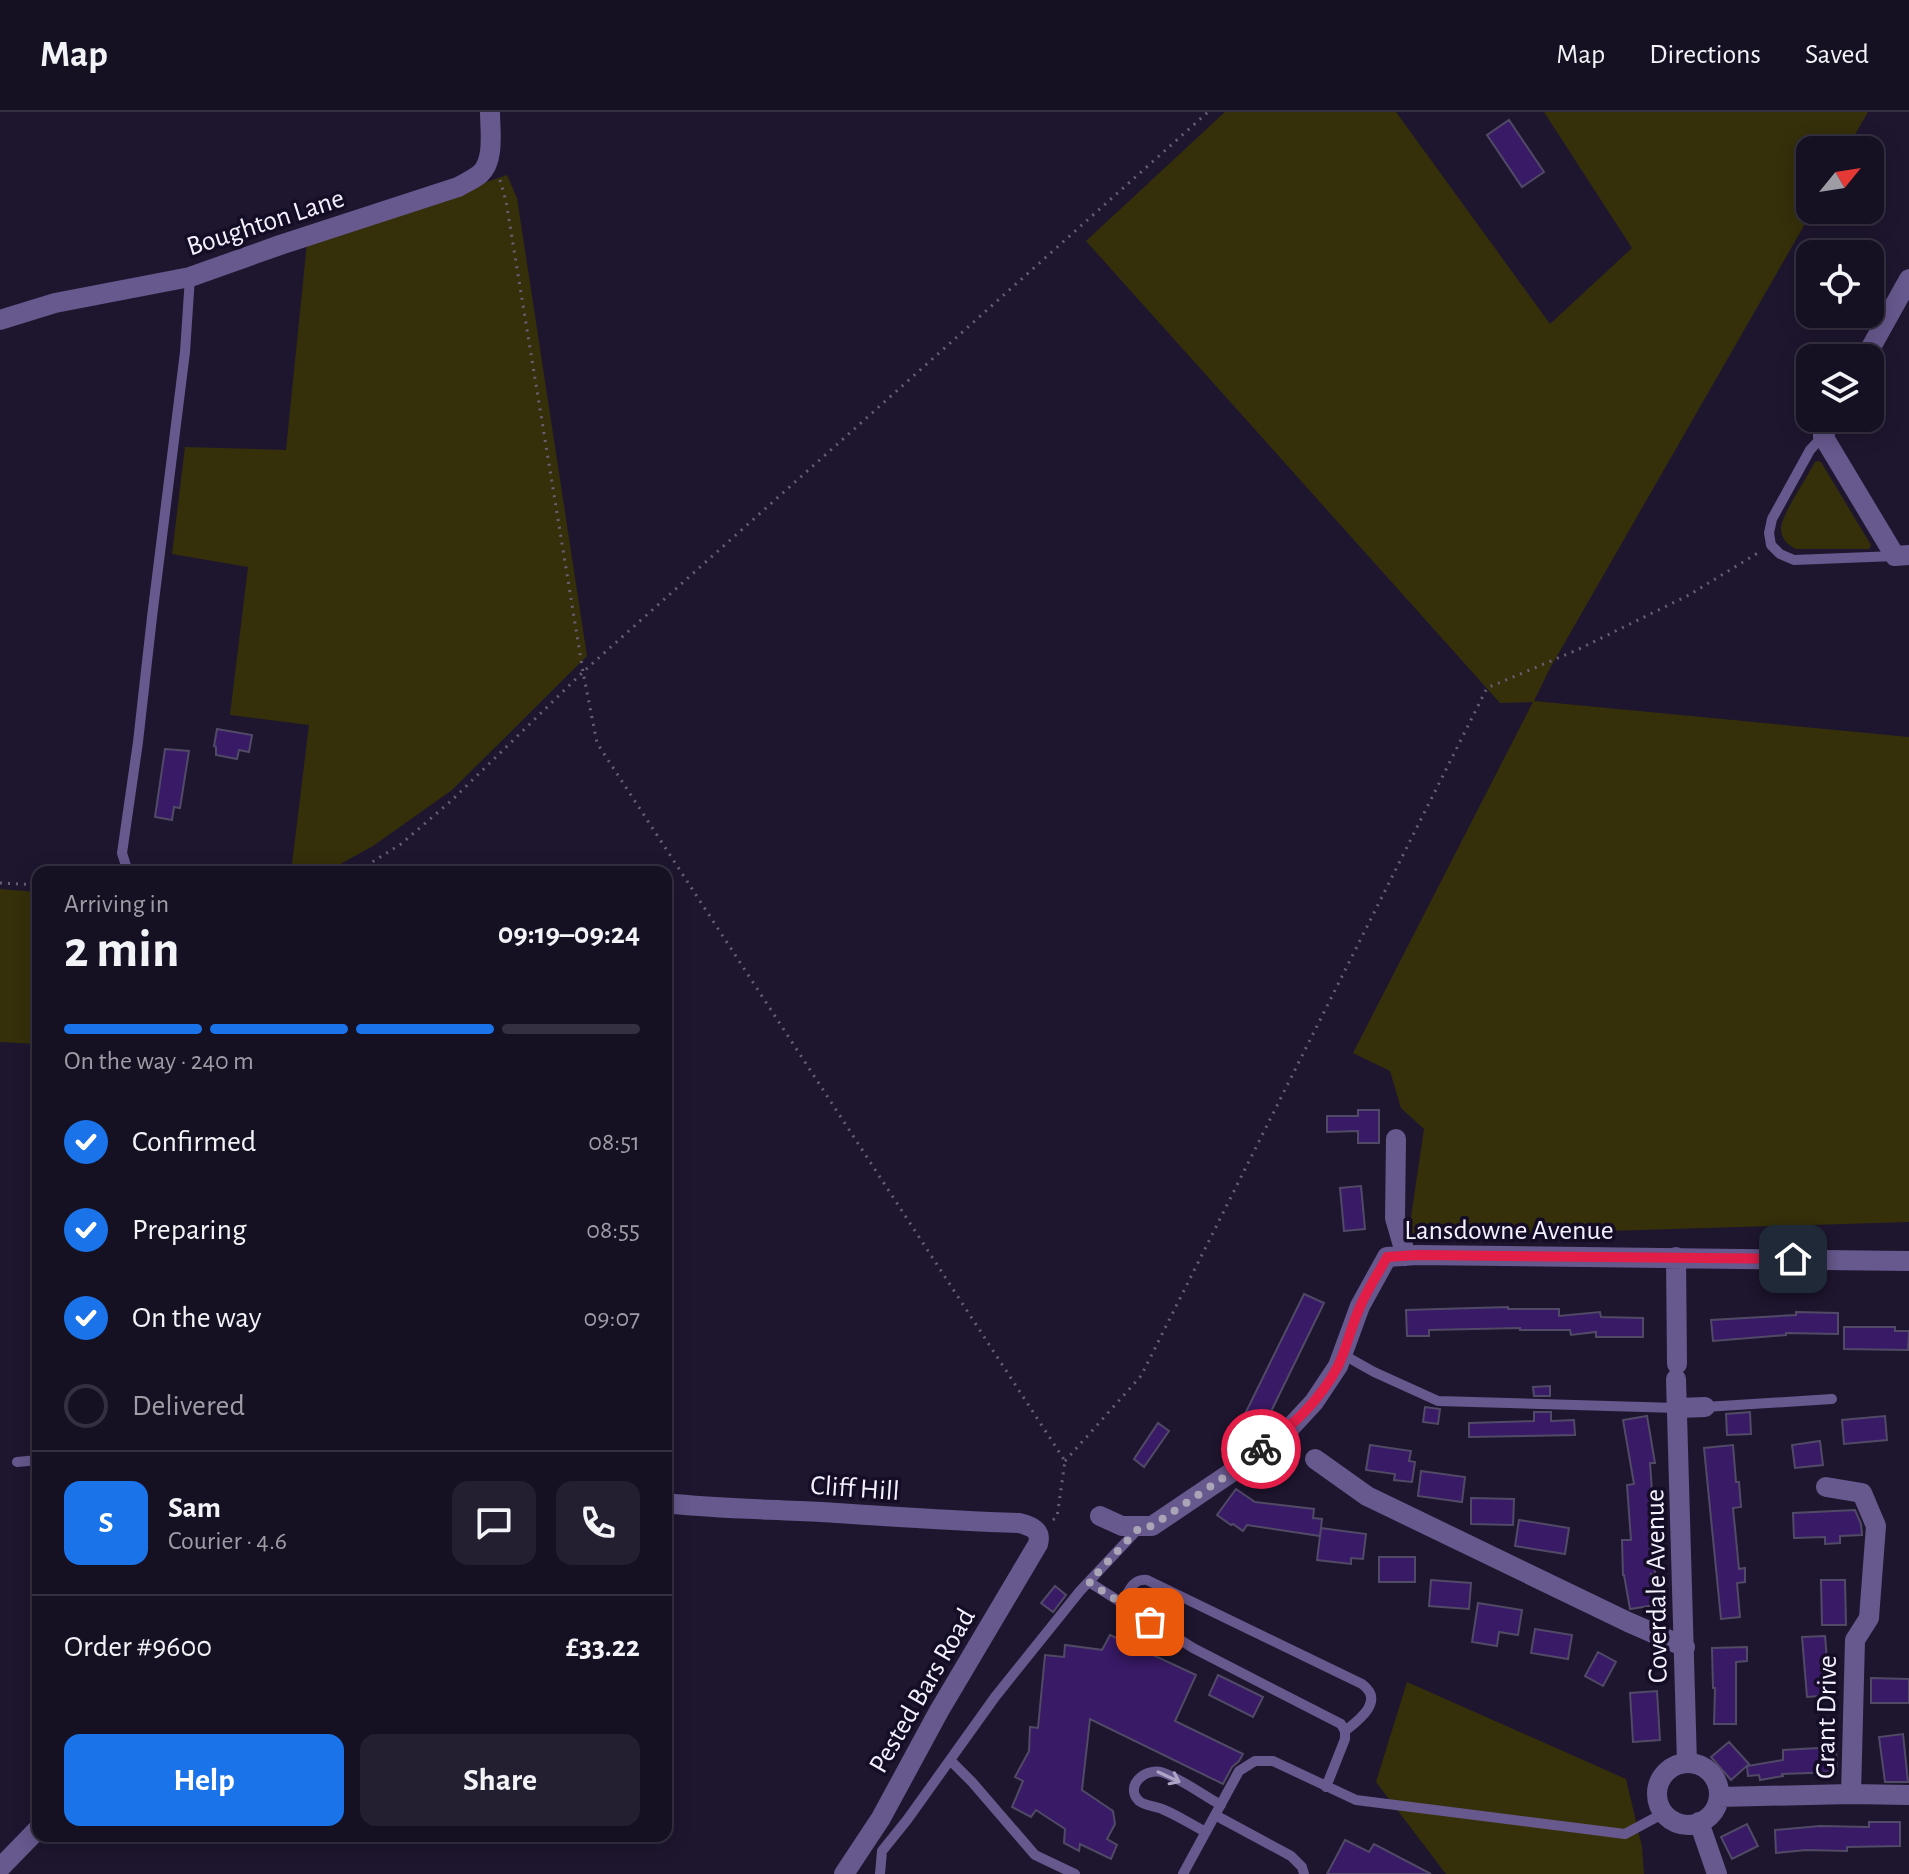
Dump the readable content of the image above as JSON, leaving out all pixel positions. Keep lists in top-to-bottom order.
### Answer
{
  "streets": {
    "street": [
      "Boughton Lane",
      "Lansdowne Avenue",
      "Cliff Hill",
      "Coverdale Avenue",
      "Pested Bars Road",
      "Grant Drive"
    ]
  },
  "crossings": [
    ["Lansdowne Avenue", "Coverdale Avenue"],
    ["Cliff Hill", "Pested Bars Road"]
  ],
  "north": "top right",
  "page": {
    "header": "Map",
    "nav": ["Map", "Directions", "Saved"],
    "heading": ["2 min", "Arriving in", "09:19–09:24"],
    "panel": [
      "Sam",
      "Courier · 4.6",
      "Order #9600",
      "£33.22"
    ],
    "bar": "On the way · 240 m",
    "list": [
      ["Confirmed", "08:51"],
      ["Preparing", "08:55"],
      ["On the way", "09:07"],
      "Delivered"
    ],
    "round": "S",
    "buttons": ["Help", "Share"]
  }
}
